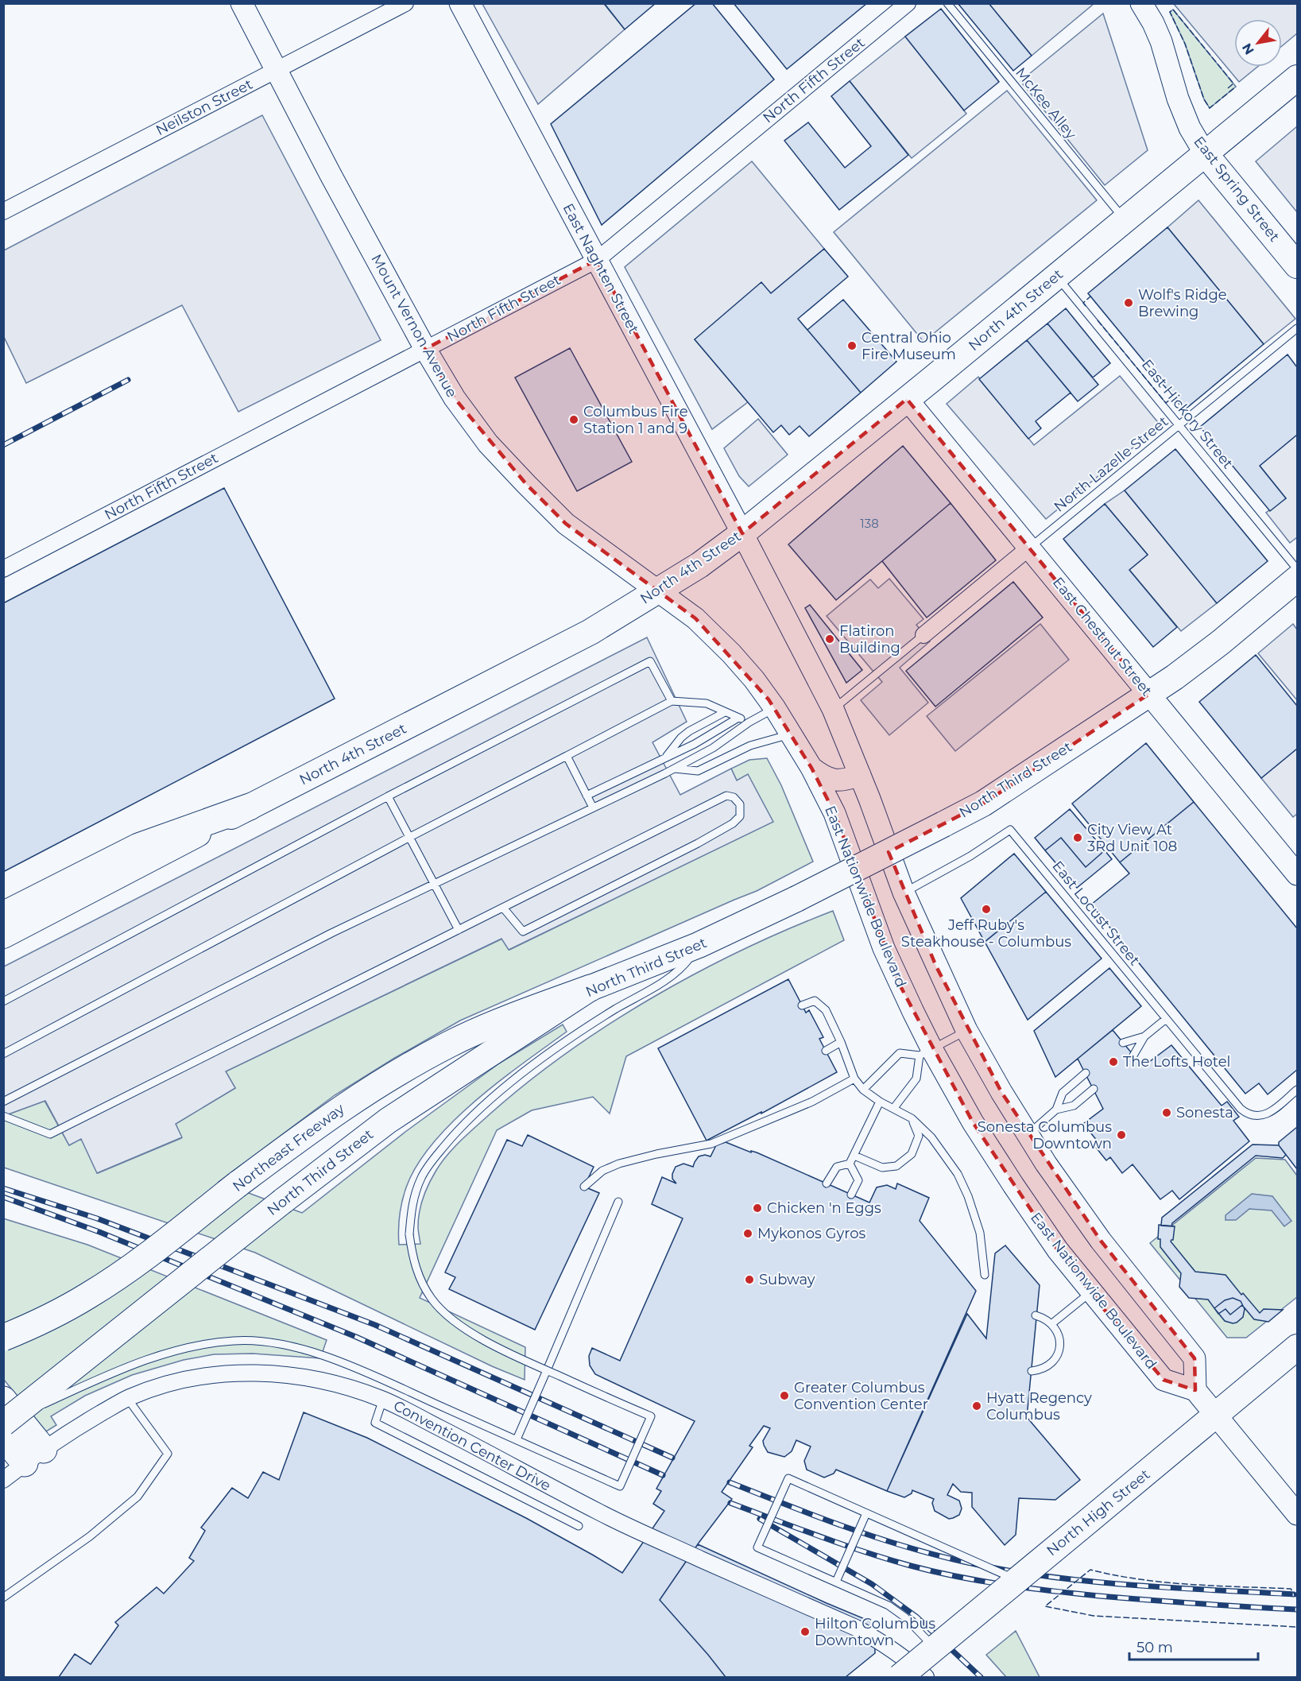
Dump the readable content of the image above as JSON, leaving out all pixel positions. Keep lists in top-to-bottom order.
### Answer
{
  "streets": {
    "highway": ["Northeast Freeway"],
    "main road": [
      "East Spring Street",
      "East Naghten Street",
      "North 4th Street",
      "Mount Vernon Avenue",
      "East Chestnut Street",
      "North Third Street",
      "East Nationwide Boulevard",
      "North High Street"
    ],
    "street": ["North Fifth Street", "Neilston Street", "Convention Center Drive"],
    "lane": [
      "McKee Alley",
      "East Hickory Street",
      "North Lazelle Street",
      "East Locust Street"
    ]
  },
  "crossings": [
    ["North Fifth Street", "East Naghten Street"],
    ["North Fifth Street", "Mount Vernon Avenue"],
    ["McKee Alley", "North 4th Street"],
    ["Neilston Street", "Mount Vernon Avenue"],
    ["East Spring Street", "North 4th Street"],
    ["East Naghten Street", "North 4th Street"],
    ["North 4th Street", "Mount Vernon Avenue"],
    ["North 4th Street", "East Hickory Street"],
    ["North 4th Street", "East Chestnut Street"],
    ["North 4th Street", "East Nationwide Boulevard"],
    ["Mount Vernon Avenue", "East Nationwide Boulevard"],
    ["East Hickory Street", "North Lazelle Street"],
    ["North Lazelle Street", "East Chestnut Street"],
    ["East Chestnut Street", "North Third Street"],
    ["North Third Street", "Northeast Freeway"]
  ],
  "places": [
    "Wolf's Ridge Brewing",
    "Central Ohio Fire Museum",
    "Columbus Fire Station 1 and 9",
    "Flatiron Building",
    "City View At 3Rd Unit 108",
    "Jeff Ruby's Steakhouse - Columbus",
    "The Lofts Hotel",
    "Sonesta",
    "Sonesta Columbus Downtown",
    "Chicken 'n Eggs",
    "Mykonos Gyros",
    "Subway",
    "Greater Columbus Convention Center",
    "Hyatt Regency Columbus",
    "Hilton Columbus Downtown"
  ],
  "house_numbers": ["138"],
  "scale_bar": "50 m",
  "north": "bottom left"
}
